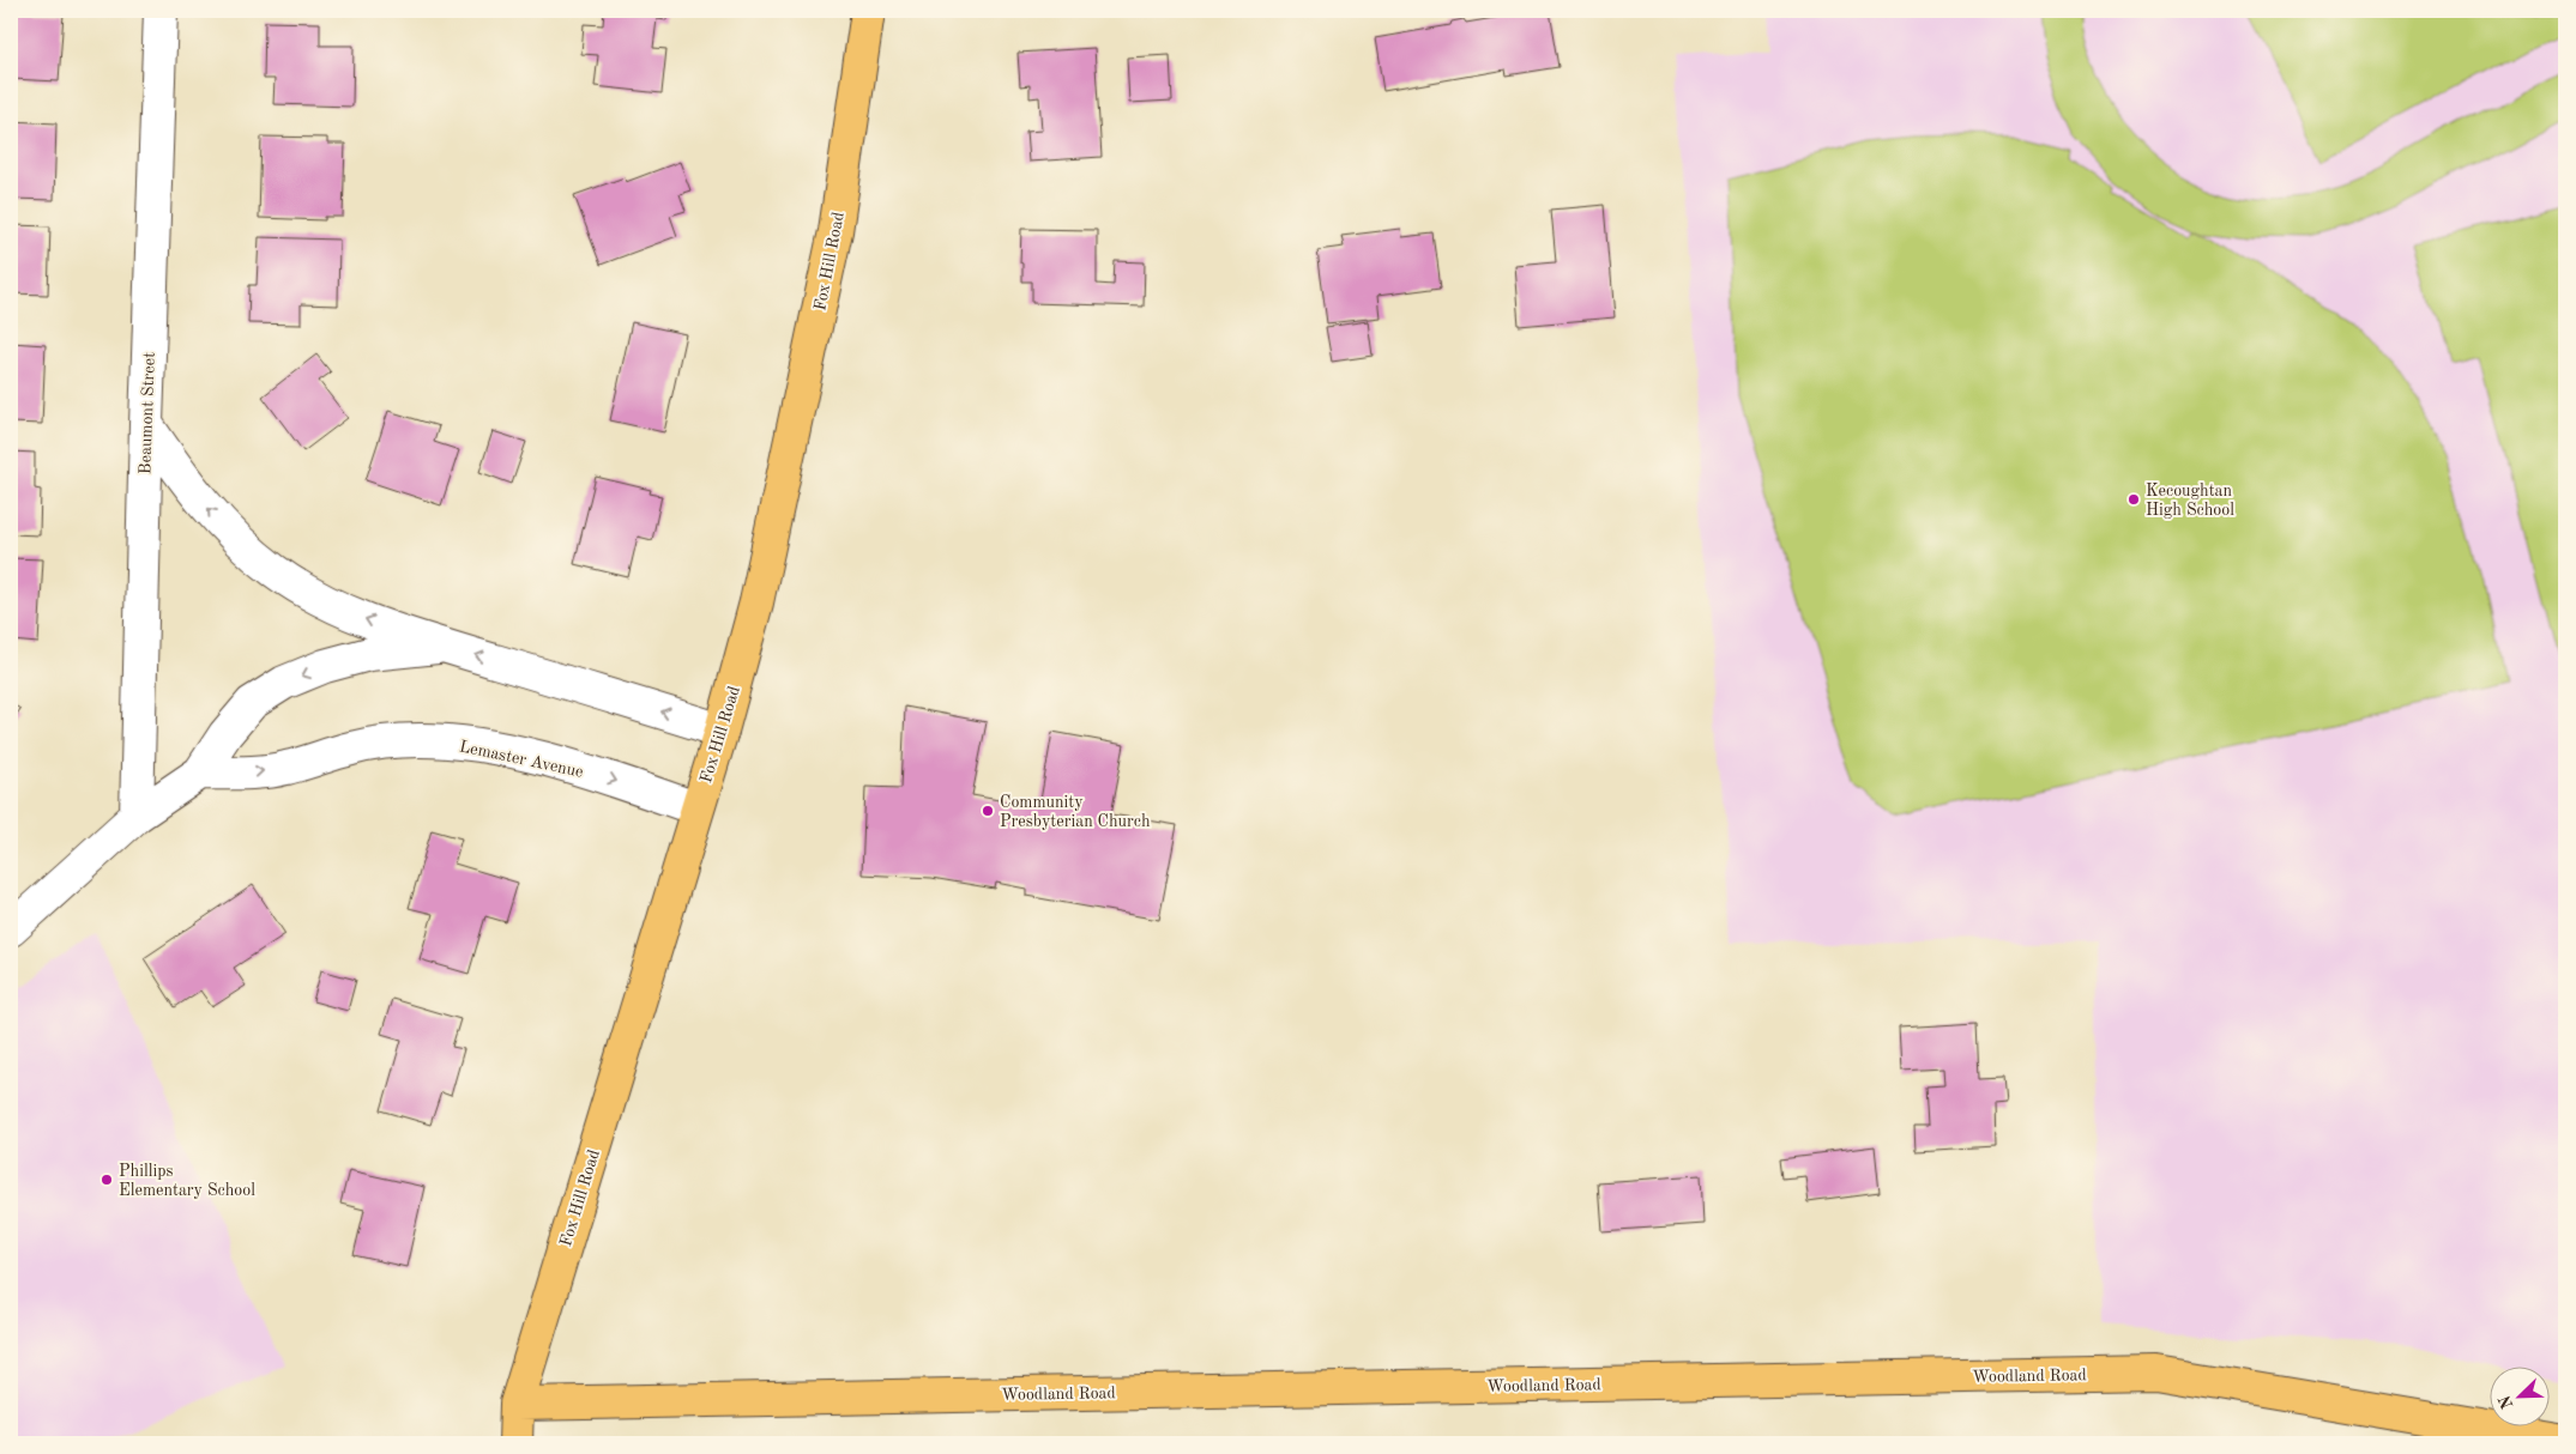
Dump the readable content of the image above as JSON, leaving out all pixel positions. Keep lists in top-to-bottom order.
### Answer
{
  "streets": {
    "main road": ["Fox Hill Road", "Woodland Road"],
    "street": ["Beaumont Street", "Lemaster Avenue"]
  },
  "crossings": [
    ["Fox Hill Road", "Lemaster Avenue"],
    ["Fox Hill Road", "Woodland Road"]
  ],
  "places": ["Kecoughtan High School", "Community Presbyterian Church", "Phillips Elementary School"],
  "north": "bottom left"
}
